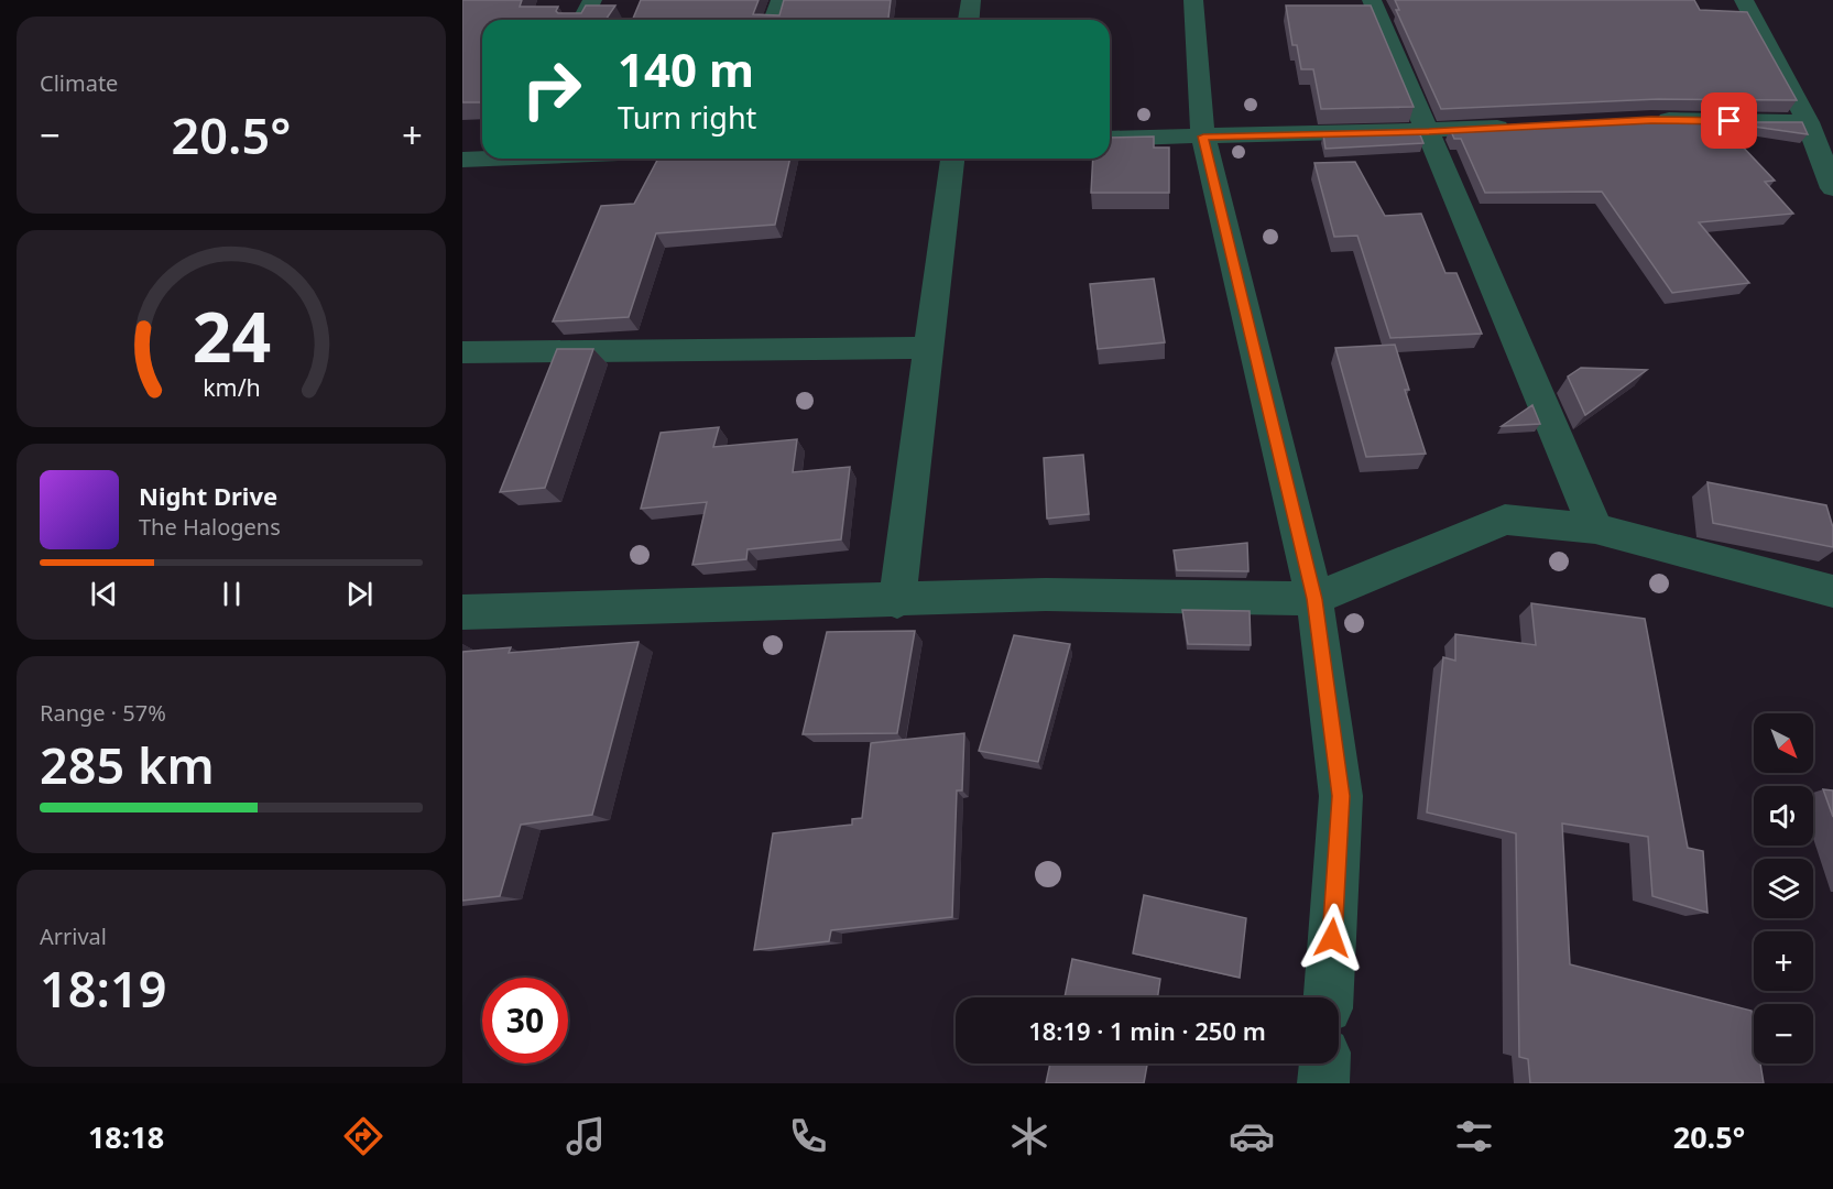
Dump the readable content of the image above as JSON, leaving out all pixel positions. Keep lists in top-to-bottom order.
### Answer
{
  "north": "bottom right",
  "page": {
    "tile": [
      "Climate",
      ["Range · 57%", "285 km"],
      ["Arrival", "18:19"]
    ],
    "turn": ["140 m", "Turn right"],
    "heat": ["−", "20.5°", "+"],
    "song": ["Night Drive", "The Halogens"],
    "map_buttons": ["+", "−"],
    "limit": "30",
    "trip": "18:19 · 1 min · 250 m",
    "tabs": ["18:18", "20.5°"],
    "gauge": ["24", "km/h"]
  }
}
